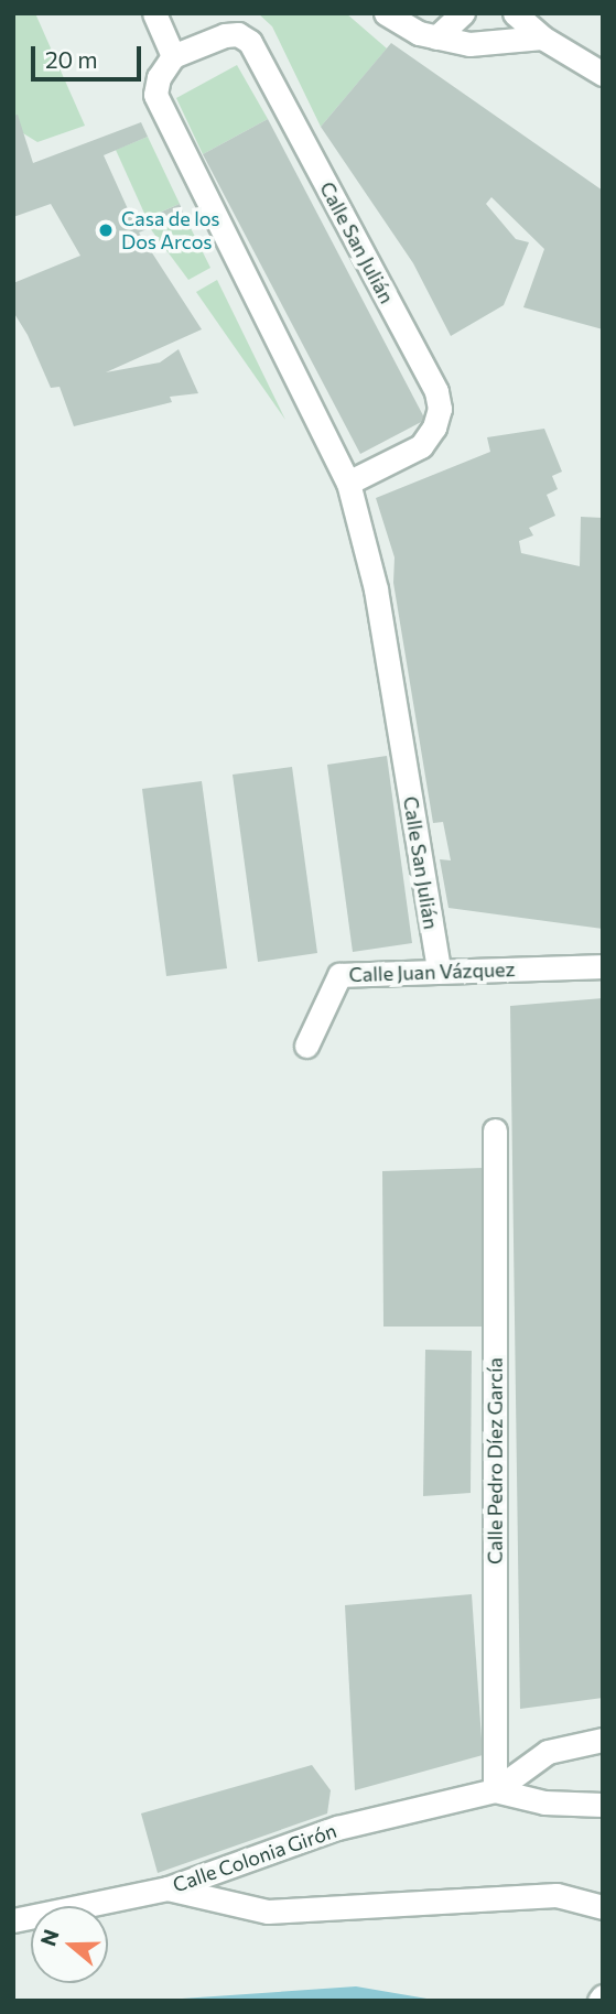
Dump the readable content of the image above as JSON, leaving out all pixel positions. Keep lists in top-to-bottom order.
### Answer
{
  "streets": {
    "street": [
      "Calle San Julián",
      "Calle Juan Vázquez",
      "Calle Pedro Díez García",
      "Calle Colonia Girón"
    ]
  },
  "crossings": [
    ["Calle San Julián", "Calle Juan Vázquez"],
    ["Calle Pedro Díez García", "Calle Colonia Girón"]
  ],
  "places": ["Casa de los Dos Arcos"],
  "scale_bar": "20 m",
  "north": "left"
}
